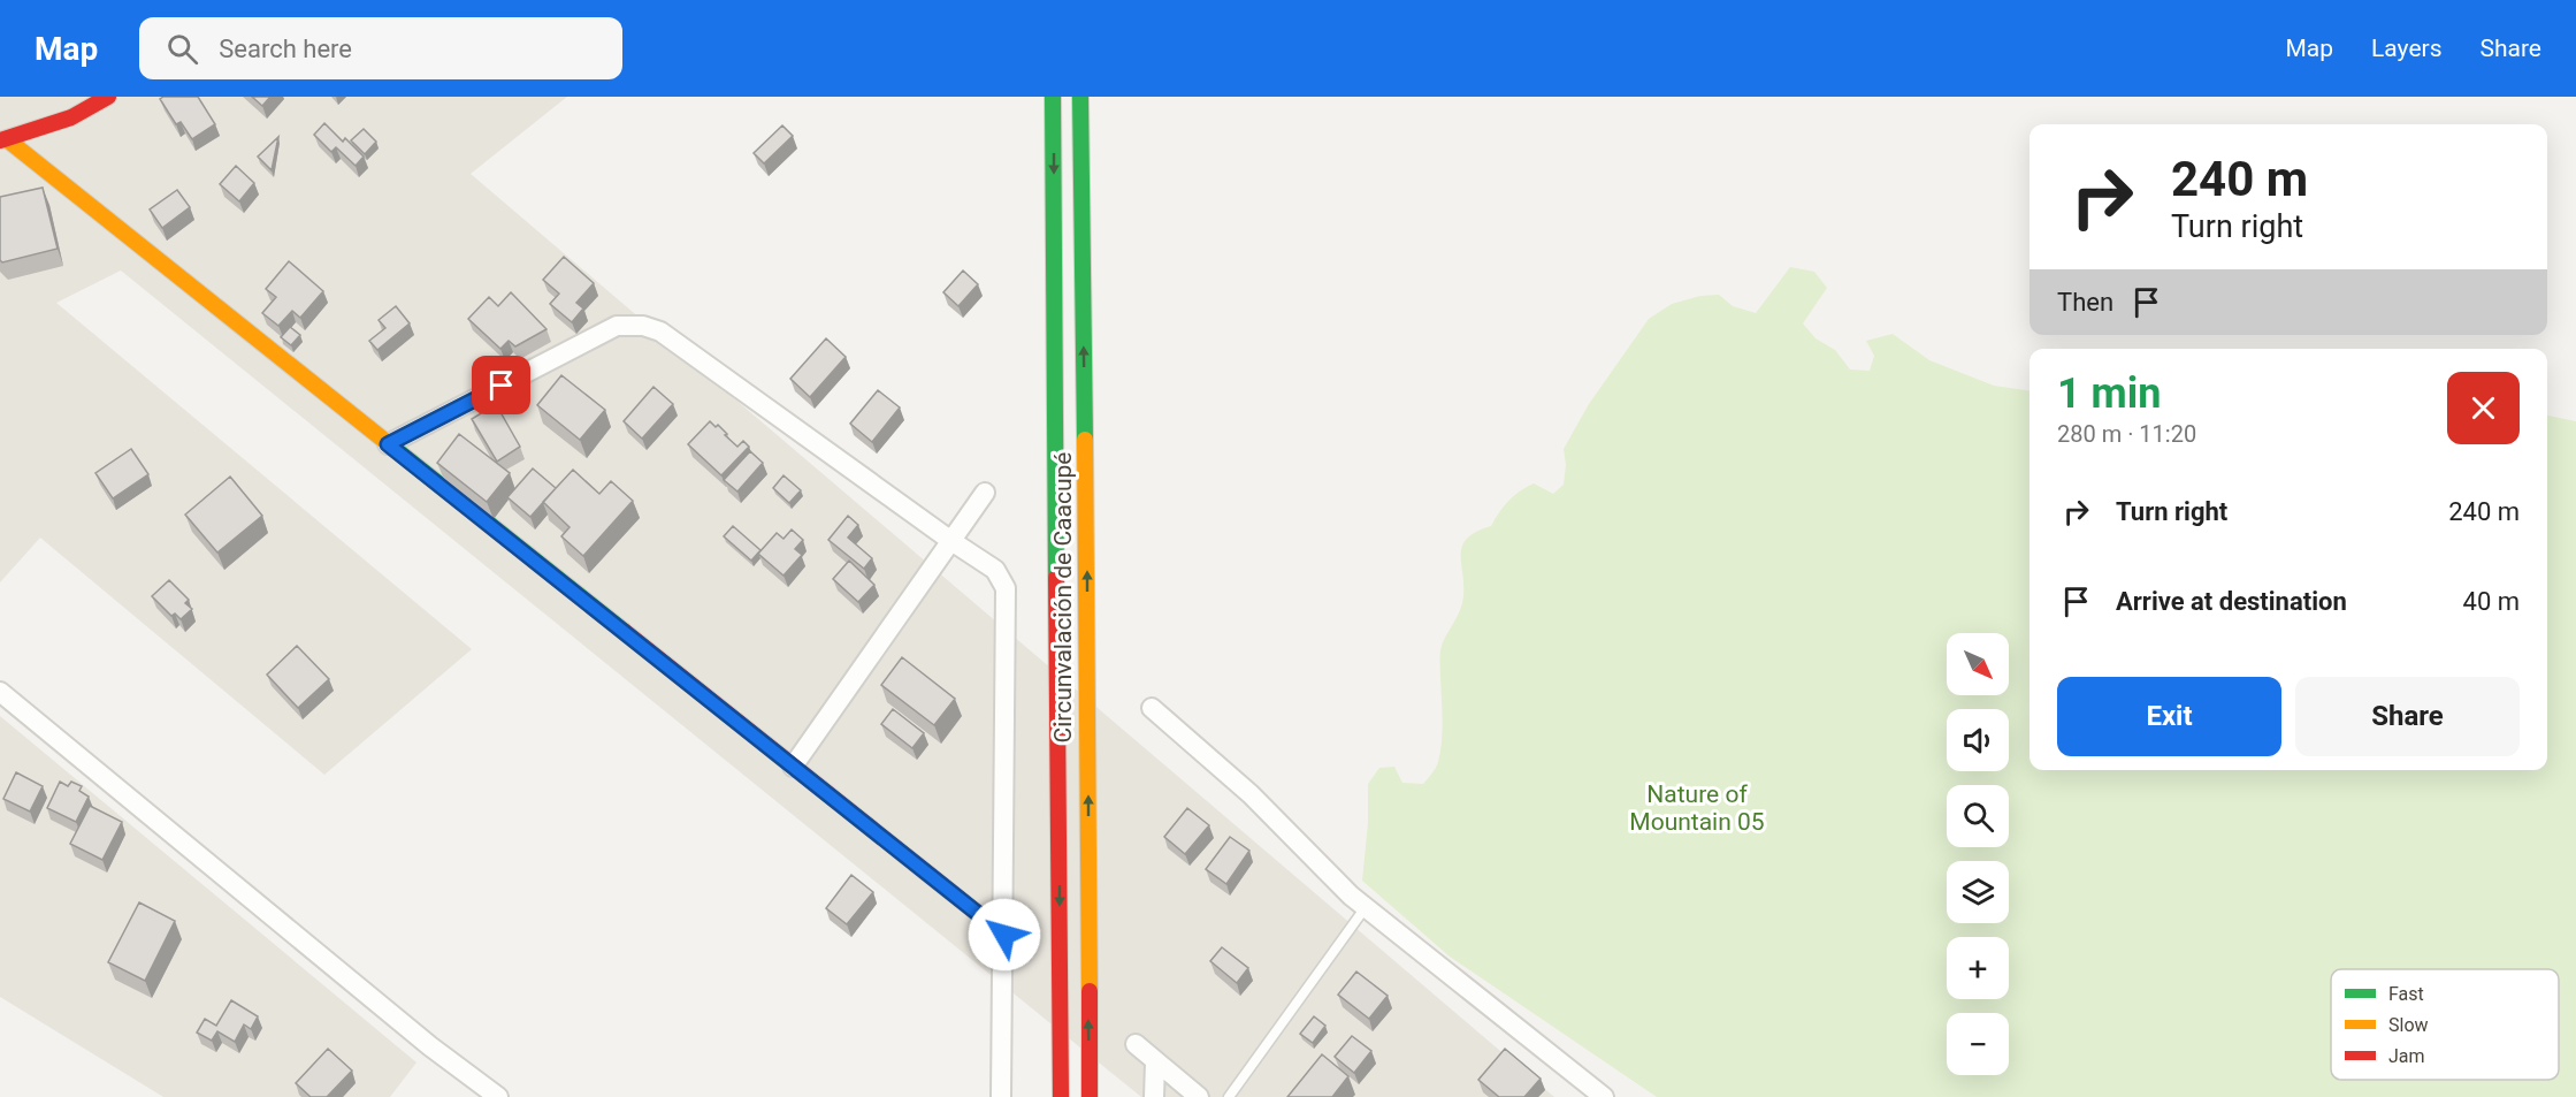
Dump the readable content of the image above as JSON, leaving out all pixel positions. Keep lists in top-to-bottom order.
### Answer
{
  "streets": {
    "main road": ["Circunvalación de Caacupé"]
  },
  "parks": ["Nature of Mountain 05"],
  "legend": ["Fast", "Slow", "Jam"],
  "north": "bottom right",
  "page": {
    "header": "Map",
    "search": "Search here",
    "nav": ["Map", "Layers", "Share"],
    "turn": ["240 m", "Turn right"],
    "then": "Then",
    "heading": ["1 min", "280 m · 11:20"],
    "list": [
      {
        "name": "Turn right",
        "value": "240 m"
      },
      {
        "name": "Arrive at destination",
        "value": "40 m"
      }
    ],
    "map_buttons": ["+", "−"],
    "buttons": ["Exit", "Share"]
  }
}
